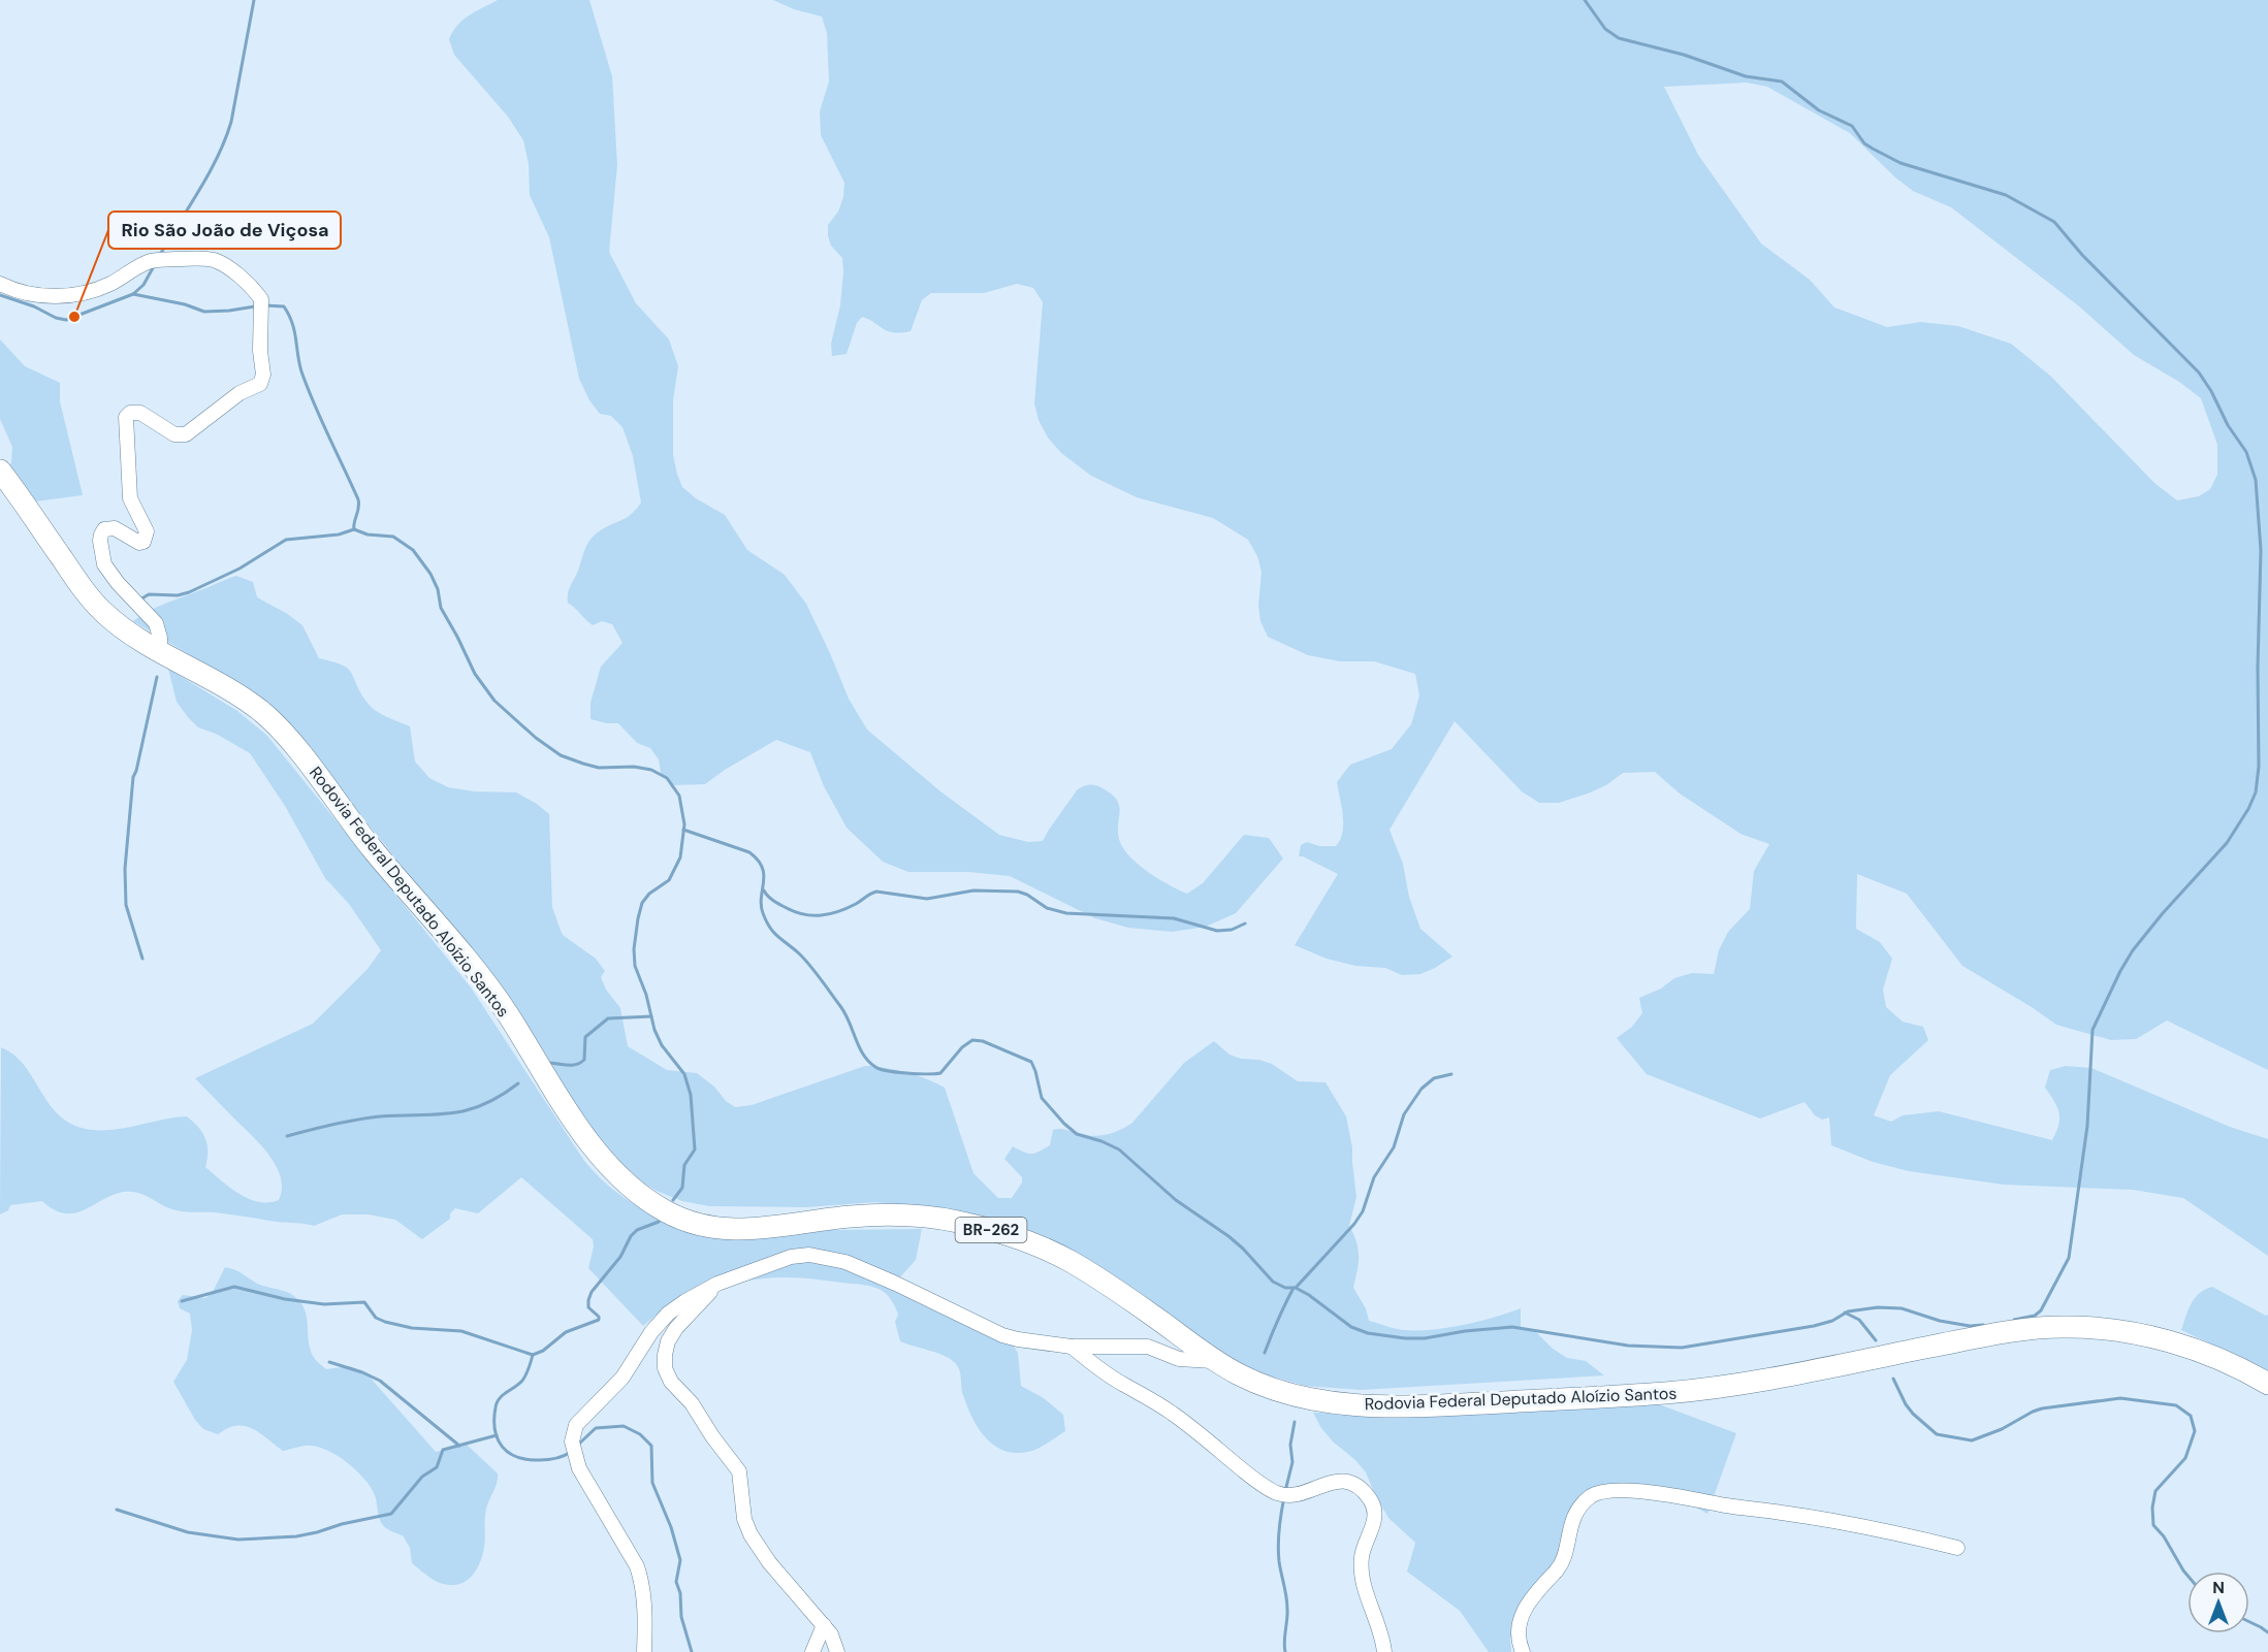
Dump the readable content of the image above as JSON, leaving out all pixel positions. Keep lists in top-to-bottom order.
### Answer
{
  "streets": {
    "highway": ["Rodovia Federal Deputado Aloízio Santos", "BR-262"]
  },
  "places": ["Rio São João de Viçosa"],
  "north": "top"
}
